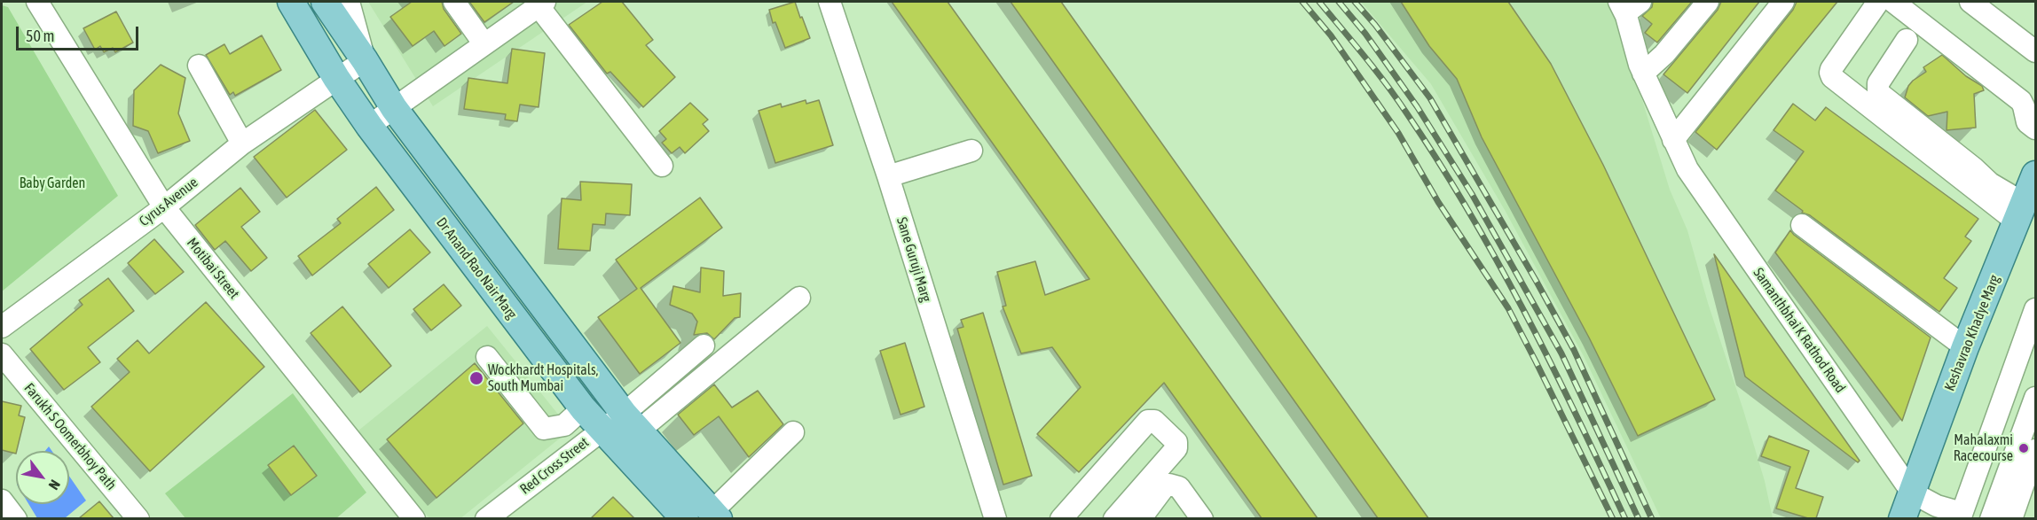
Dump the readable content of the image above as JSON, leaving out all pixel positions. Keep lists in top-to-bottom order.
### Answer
{
  "streets": {
    "main road": ["Dr Anand Rao Nair Marg", "Keshavrao Khadye Marg"],
    "street": [
      "Cyrus Avenue",
      "Sane Guruji Marg",
      "Motibai Street",
      "Samanthbhai K Rathod Road",
      "Farukh S Oomerbhoy Path",
      "Red Cross Street"
    ]
  },
  "crossings": [
    ["Cyrus Avenue", "Motibai Street"],
    ["Cyrus Avenue", "Dr Anand Rao Nair Marg"],
    ["Dr Anand Rao Nair Marg", "Red Cross Street"],
    ["Samanthbhai K Rathod Road", "Keshavrao Khadye Marg"]
  ],
  "parks": ["Baby Garden"],
  "places": ["Wockhardt Hospitals, South Mumbai", "Mahalaxmi Racecourse"],
  "scale_bar": "50 m",
  "north": "bottom right"
}
